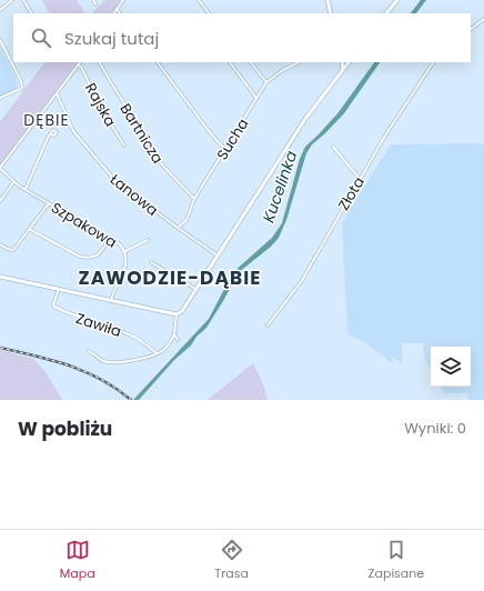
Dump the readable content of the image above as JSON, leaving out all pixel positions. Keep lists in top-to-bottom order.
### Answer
{
  "streets": {
    "street": [
      "Rajska",
      "Bartnicza",
      "Sucha",
      "Złota",
      "Łanowa",
      "Szpakowa",
      "Zawiła"
    ]
  },
  "crossings": [
    ["Bartnicza", "Sucha"],
    ["Sucha", "Łanowa"]
  ],
  "districts": ["DĘBIE", "ZAWODZIE-DĄBIE"],
  "water": ["Kucelinka"],
  "page": {
    "search": "Szukaj tutaj",
    "heading": ["W pobliżu", "Wyniki: 0"],
    "nav": ["Mapa", "Trasa", "Zapisane"]
  }
}
